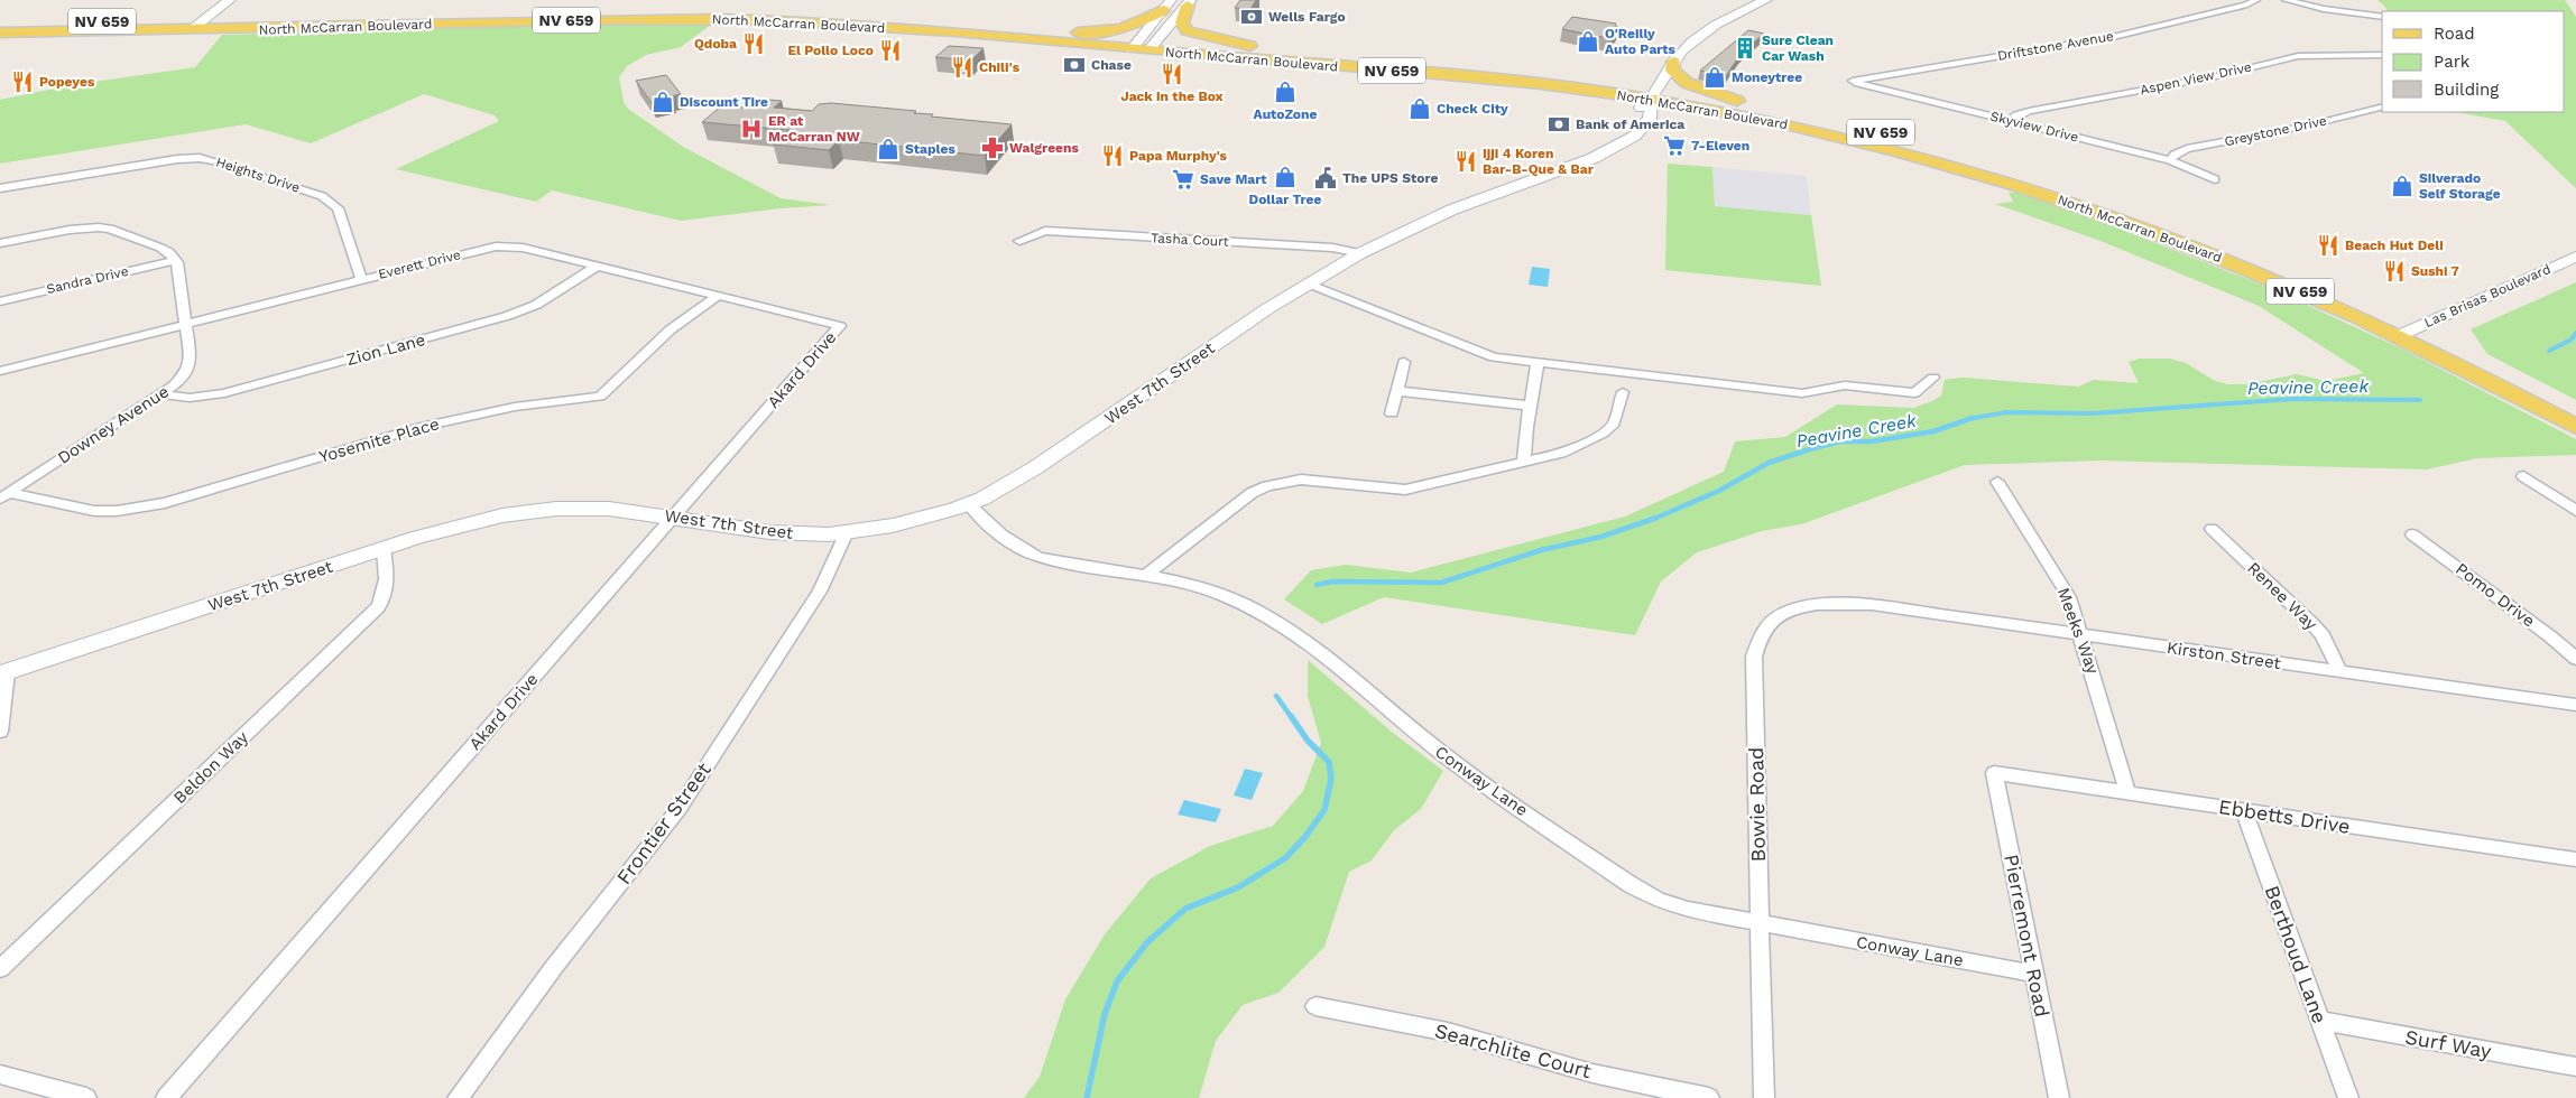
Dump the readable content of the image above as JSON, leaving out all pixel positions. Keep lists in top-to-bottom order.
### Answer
{
  "streets": {
    "main road": [
      "NV 659",
      "North McCarran Boulevard",
      "Las Brisas Boulevard",
      "West 7th Street"
    ],
    "street": [
      "Driftstone Avenue",
      "Aspen View Drive",
      "Skyview Drive",
      "Greystone Drive",
      "Heights Drive",
      "Tasha Court",
      "Everett Drive",
      "Sandra Drive",
      "Zion Lane",
      "Akard Drive",
      "Downey Avenue",
      "Yosemite Place",
      "Pomo Drive",
      "Renee Way",
      "Meeks Way",
      "Kirston Street",
      "Beldon Way",
      "Conway Lane",
      "Bowie Road",
      "Ebbetts Drive",
      "Frontier Street",
      "Pierremont Road",
      "Berthoud Lane",
      "Surf Way",
      "Searchlite Court"
    ]
  },
  "crossings": [
    ["North McCarran Boulevard", "Las Brisas Boulevard"],
    ["North McCarran Boulevard", "West 7th Street"],
    ["Driftstone Avenue", "Skyview Drive"],
    ["Aspen View Drive", "Skyview Drive"],
    ["Skyview Drive", "Greystone Drive"],
    ["Heights Drive", "Everett Drive"],
    ["Tasha Court", "West 7th Street"],
    ["Everett Drive", "Zion Lane"],
    ["Everett Drive", "Akard Drive"],
    ["Everett Drive", "Downey Avenue"],
    ["Everett Drive", "Yosemite Place"],
    ["Sandra Drive", "Downey Avenue"],
    ["Zion Lane", "Downey Avenue"],
    ["Akard Drive", "West 7th Street"],
    ["West 7th Street", "Beldon Way"],
    ["West 7th Street", "Conway Lane"],
    ["West 7th Street", "Frontier Street"],
    ["Downey Avenue", "Yosemite Place"],
    ["Renee Way", "Kirston Street"],
    ["Meeks Way", "Kirston Street"],
    ["Meeks Way", "Ebbetts Drive"],
    ["Kirston Street", "Bowie Road"],
    ["Conway Lane", "Bowie Road"],
    ["Conway Lane", "Pierremont Road"],
    ["Ebbetts Drive", "Pierremont Road"],
    ["Ebbetts Drive", "Berthoud Lane"],
    ["Berthoud Lane", "Surf Way"]
  ],
  "water": ["Peavine Creek"],
  "places": {
    "bank": ["Wells Fargo", "Chase", "Bank of America"],
    "shop": [
      "O'Reilly Auto Parts",
      "Moneytree",
      "AutoZone",
      "Discount Tire",
      "Check City",
      "Staples",
      "Dollar Tree",
      "Silverado Self Storage"
    ],
    "restaurant": [
      "Qdoba",
      "El Pollo Loco",
      "Chili's",
      "Jack in the Box",
      "Popeyes",
      "Papa Murphy's",
      "Ijji 4 Koren Bar-B-Que & Bar",
      "Beach Hut Deli",
      "Sushi 7"
    ],
    "building": ["Sure Clean Car Wash"],
    "hospital": ["ER at McCarran NW"],
    "supermarket": ["7-Eleven", "Save Mart"],
    "pharmacy": ["Walgreens"],
    "public building": ["The UPS Store"]
  },
  "legend": ["Road", "Park", "Building"]
}
